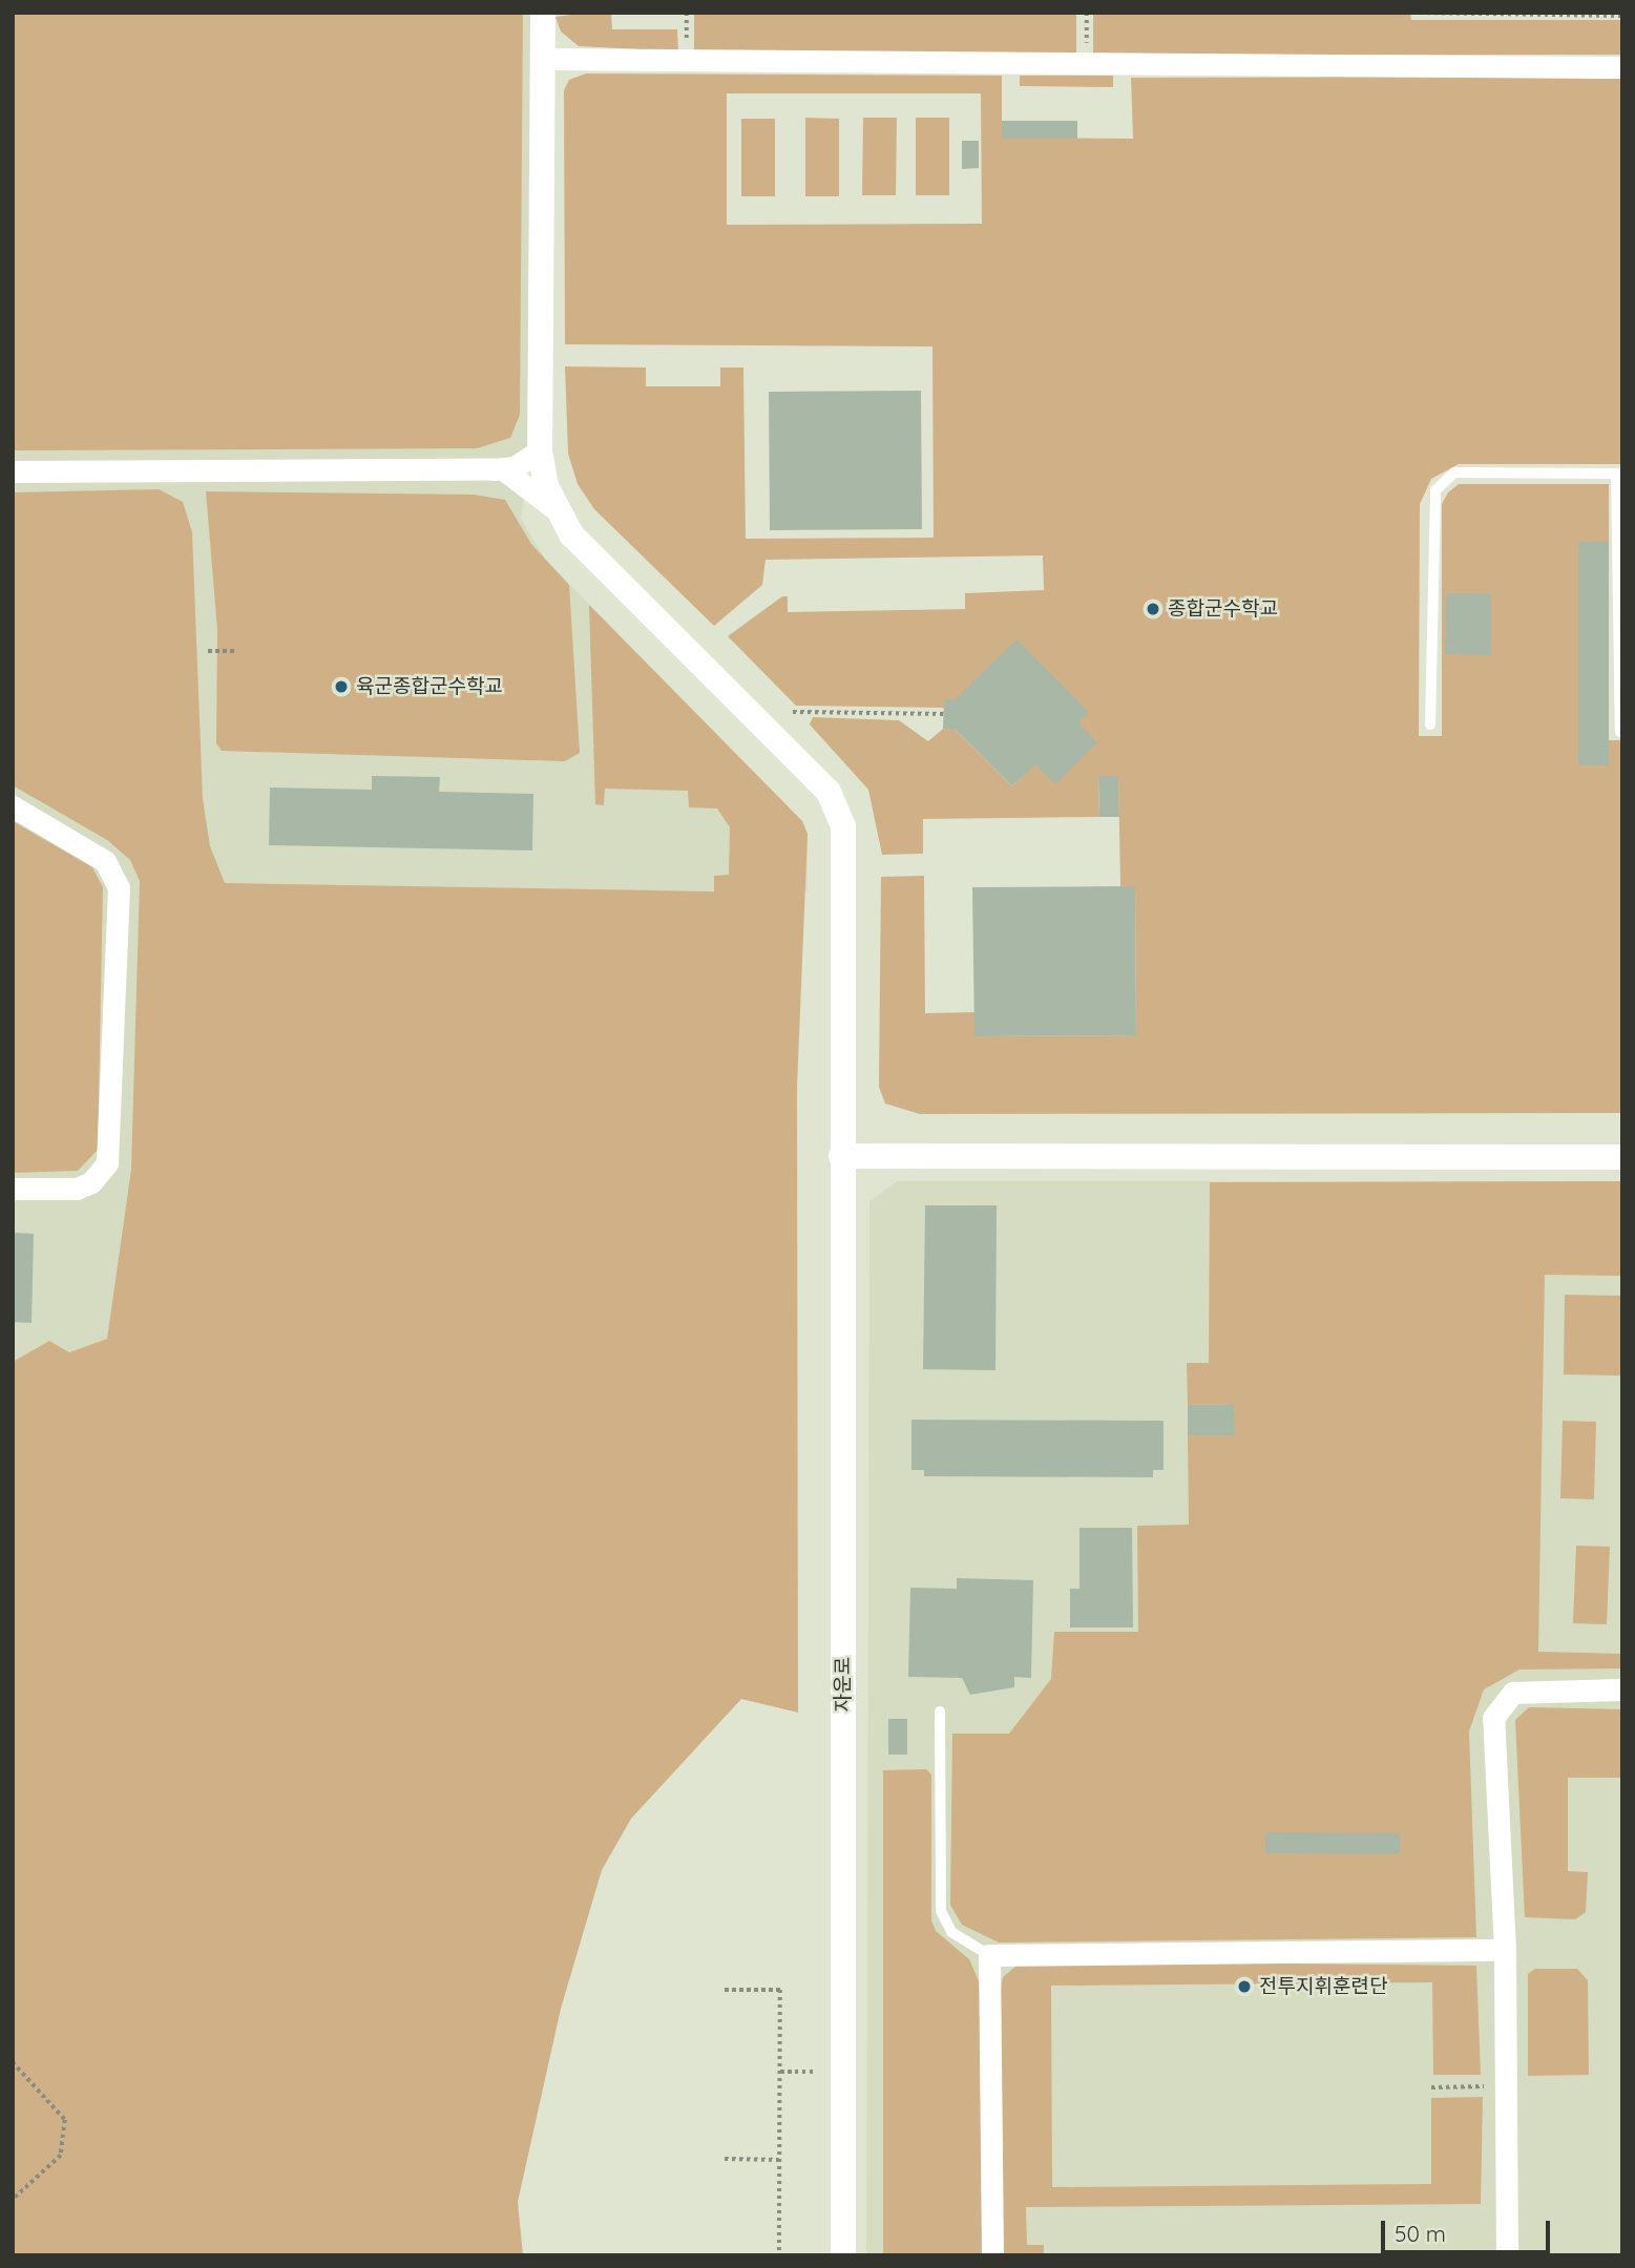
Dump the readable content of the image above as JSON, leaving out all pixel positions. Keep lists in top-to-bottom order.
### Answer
{
  "streets": {
    "street": ["자운로"]
  },
  "places": ["종합군수학교", "육군종합군수학교", "전투지휘훈련단"],
  "scale_bar": "50 m"
}
